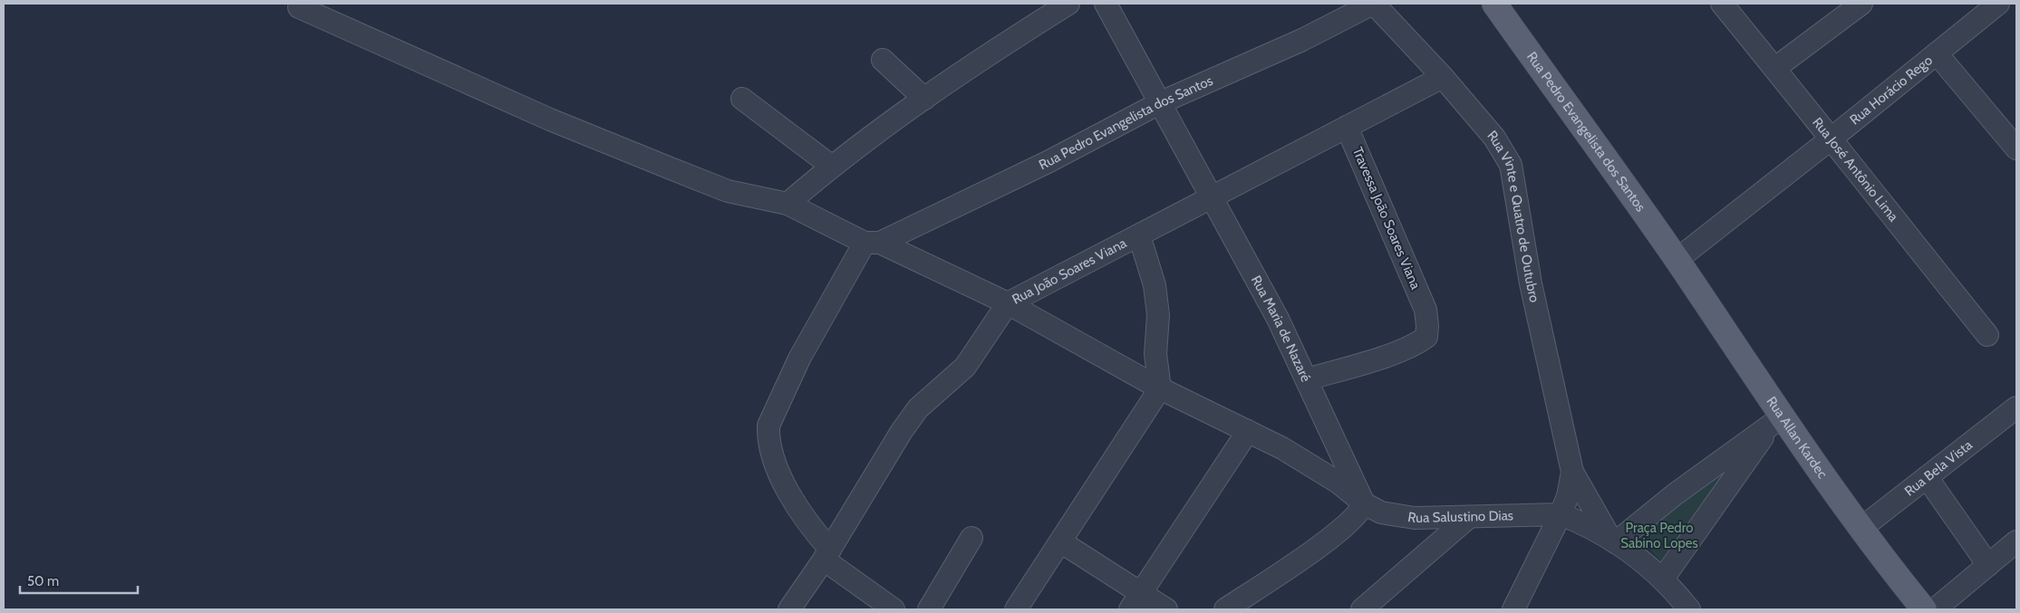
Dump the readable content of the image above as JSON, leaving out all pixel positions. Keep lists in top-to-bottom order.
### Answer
{
  "streets": {
    "main road": ["Rua Pedro Evangelista dos Santos", "Rua Allan Kardec"],
    "street": [
      "Rua Horácio Rego",
      "Rua José Antônio Lima",
      "Travessa João Soares Viana",
      "Rua Vinte e Quatro de Outubro",
      "Rua João Soares Viana",
      "Rua Maria de Nazaré",
      "Rua Bela Vista",
      "Rua Salustino Dias"
    ]
  },
  "crossings": [
    ["Rua Horácio Rego", "Rua Pedro Evangelista dos Santos"],
    ["Rua Horácio Rego", "Rua José Antônio Lima"],
    ["Rua Horácio Rego", "Rua Allan Kardec"],
    ["Rua Pedro Evangelista dos Santos", "Rua Vinte e Quatro de Outubro"],
    ["Rua Pedro Evangelista dos Santos", "Rua Maria de Nazaré"],
    ["Rua Pedro Evangelista dos Santos", "Rua Allan Kardec"],
    ["Rua Pedro Evangelista dos Santos", "Rua Salustino Dias"],
    ["Travessa João Soares Viana", "Rua João Soares Viana"],
    ["Travessa João Soares Viana", "Rua Maria de Nazaré"],
    ["Rua Vinte e Quatro de Outubro", "Rua João Soares Viana"],
    ["Rua Vinte e Quatro de Outubro", "Rua Salustino Dias"],
    ["Rua João Soares Viana", "Rua Maria de Nazaré"],
    ["Rua João Soares Viana", "Rua Salustino Dias"],
    ["Rua Maria de Nazaré", "Rua Salustino Dias"],
    ["Rua Allan Kardec", "Rua Bela Vista"]
  ],
  "parks": ["Praça Pedro Sabino Lopes"],
  "scale_bar": "50 m"
}
